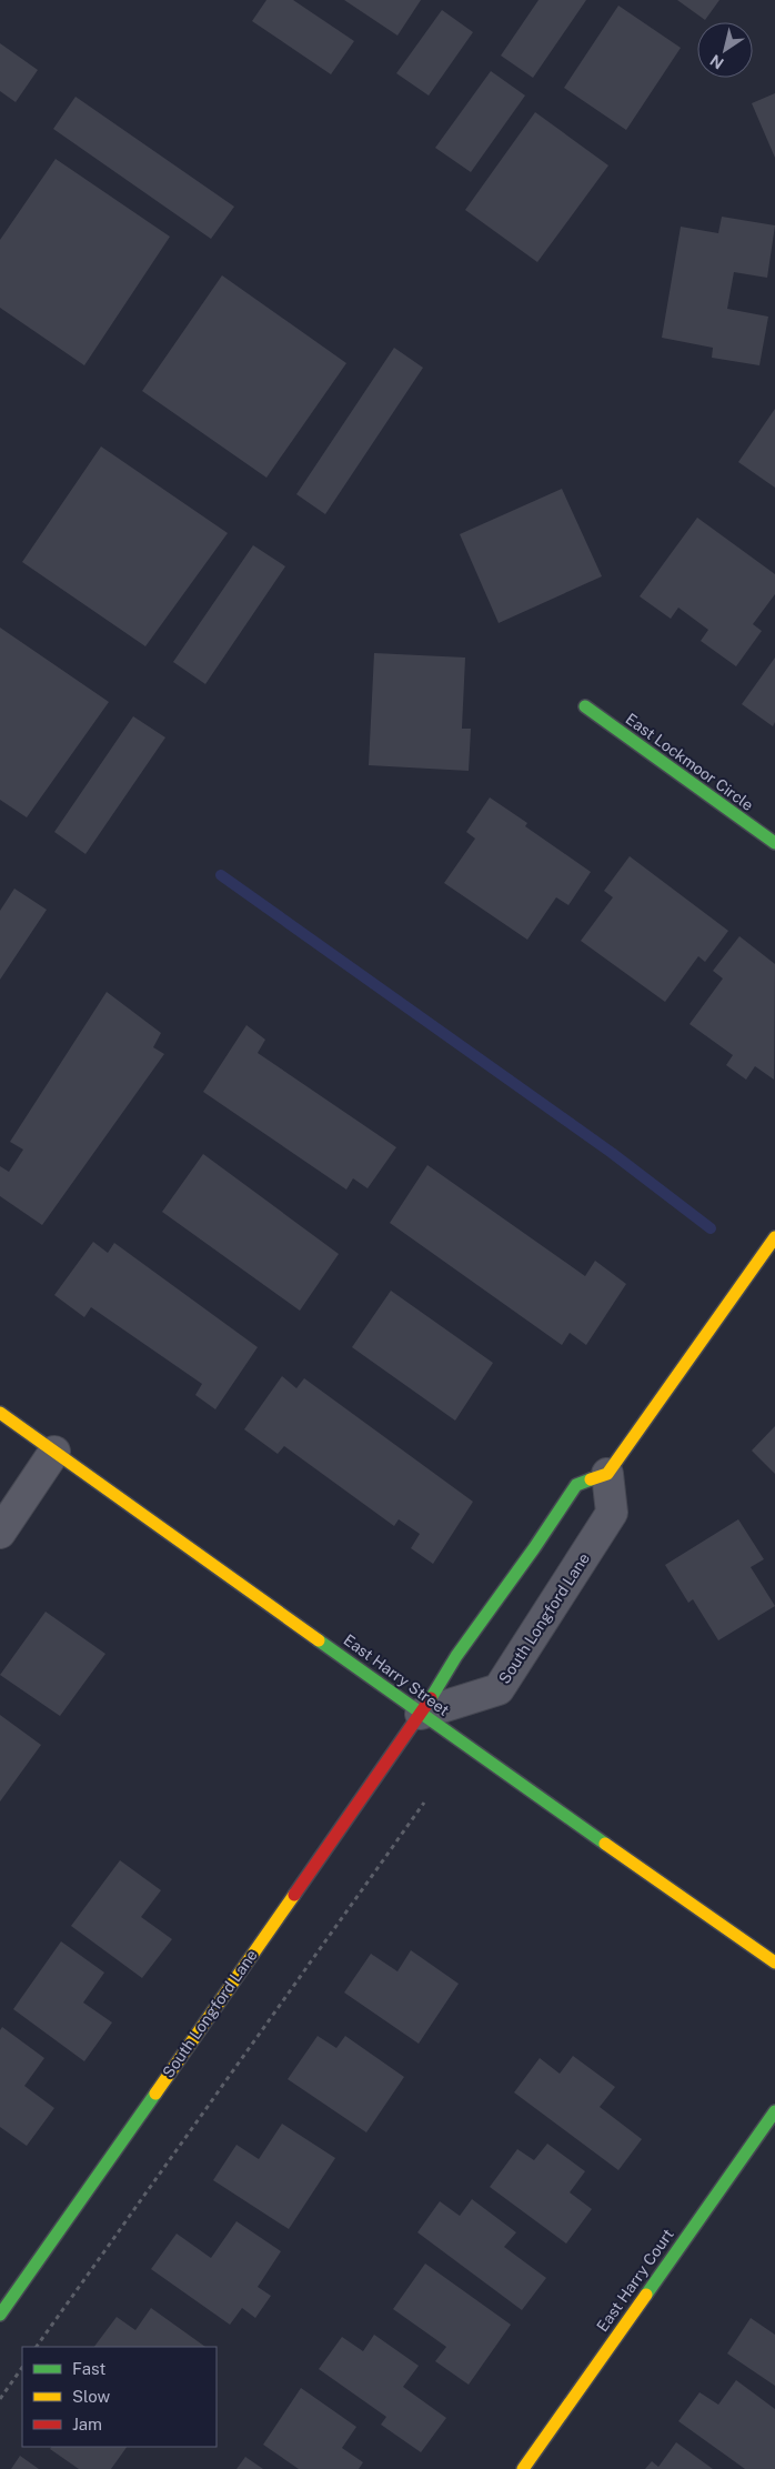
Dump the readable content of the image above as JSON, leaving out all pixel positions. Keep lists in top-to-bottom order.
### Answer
{
  "streets": {
    "street": [
      "East Lockmoor Circle",
      "South Longford Lane",
      "East Harry Street",
      "East Harry Court"
    ]
  },
  "crossings": [
    ["South Longford Lane", "East Harry Street"]
  ],
  "legend": ["Fast", "Slow", "Jam"],
  "north": "bottom left"
}
